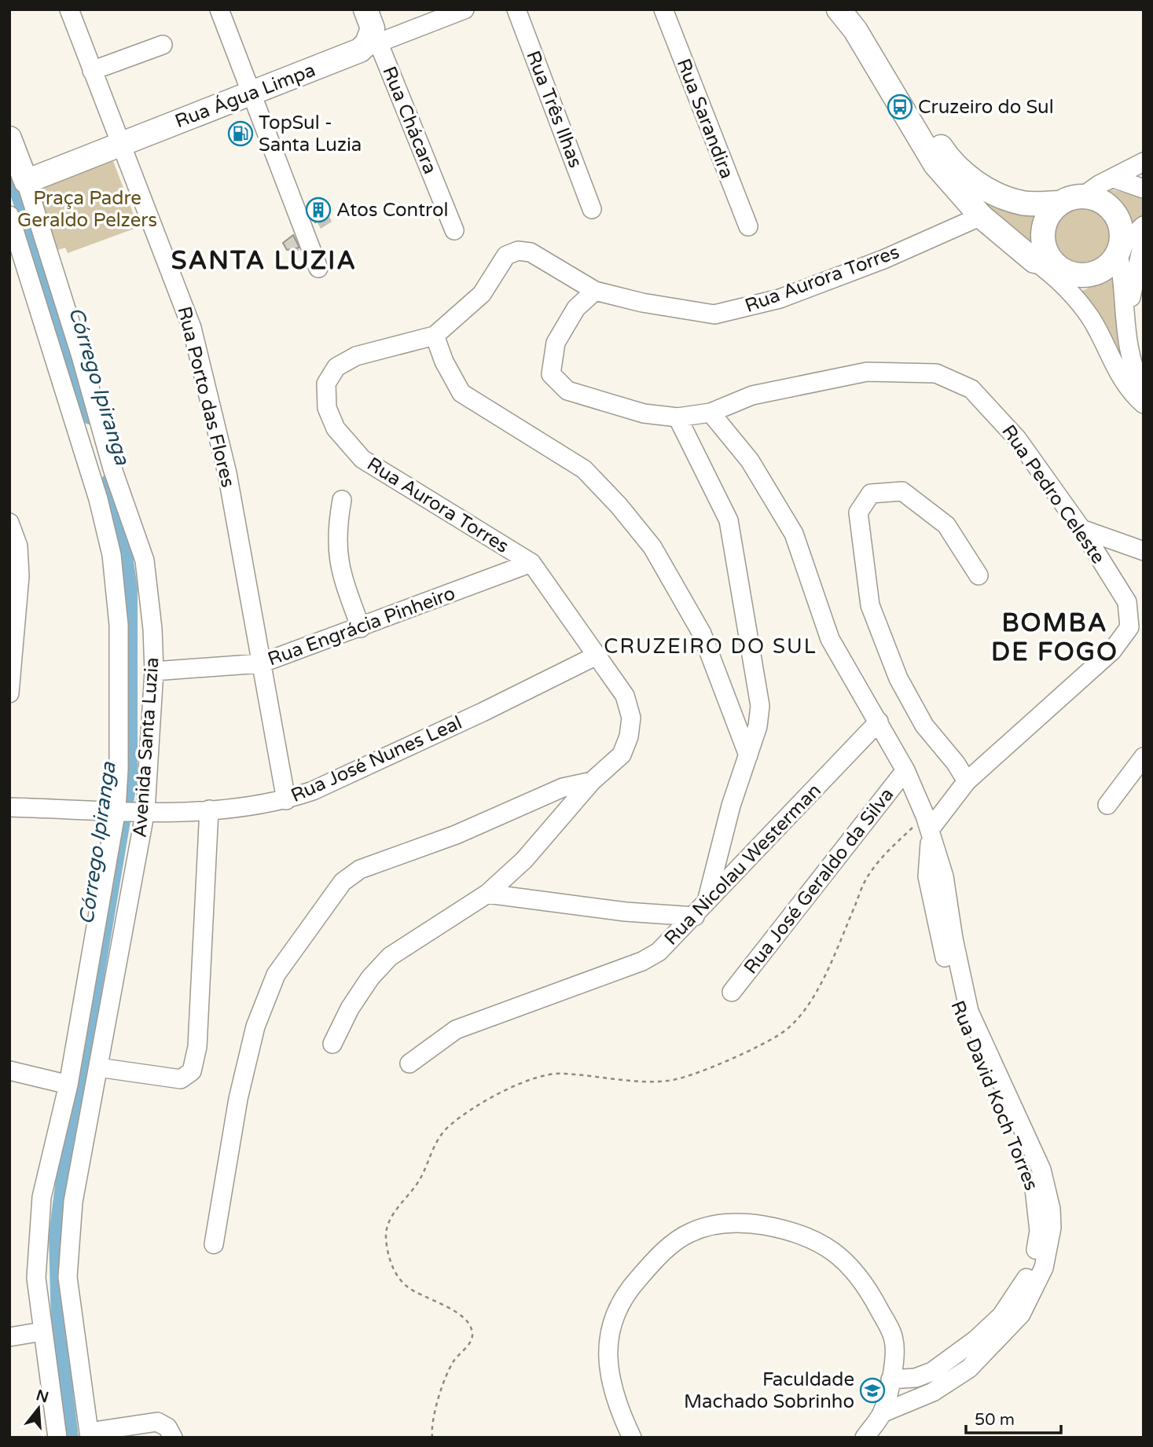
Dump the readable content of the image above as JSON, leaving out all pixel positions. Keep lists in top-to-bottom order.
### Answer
{
  "streets": {
    "main road": ["Rua Água Limpa", "Avenida Santa Luzia"],
    "street": [
      "Rua Três Ilhas",
      "Rua Sarandira",
      "Rua Chácara",
      "Rua Aurora Torres",
      "Rua Porto das Flores",
      "Rua Pedro Celeste",
      "Rua Engrácia Pinheiro",
      "Rua José Nunes Leal",
      "Rua Nicolau Westerman",
      "Rua José Geraldo da Silva",
      "Rua David Koch Torres"
    ]
  },
  "crossings": [
    ["Rua Água Limpa", "Rua Chácara"],
    ["Rua Água Limpa", "Rua Porto das Flores"],
    ["Rua Água Limpa", "Avenida Santa Luzia"],
    ["Rua Aurora Torres", "Rua Pedro Celeste"],
    ["Rua Aurora Torres", "Rua Engrácia Pinheiro"],
    ["Rua Aurora Torres", "Rua José Nunes Leal"],
    ["Rua Porto das Flores", "Rua Engrácia Pinheiro"],
    ["Rua Porto das Flores", "Rua José Nunes Leal"],
    ["Rua Pedro Celeste", "Rua David Koch Torres"],
    ["Rua Engrácia Pinheiro", "Avenida Santa Luzia"],
    ["Avenida Santa Luzia", "Rua José Nunes Leal"],
    ["Rua Nicolau Westerman", "Rua David Koch Torres"],
    ["Rua José Geraldo da Silva", "Rua David Koch Torres"]
  ],
  "districts": ["SANTA LUZIA", "BOMBA DE FOGO", "CRUZEIRO DO SUL"],
  "water": ["Córrego Ipiranga"],
  "parks": ["Praça Padre Geraldo Pelzers"],
  "places": {
    "bus stop": ["Cruzeiro do Sul"],
    "fuel station": ["TopSul - Santa Luzia"],
    "building": ["Atos Control"],
    "school or university": ["Faculdade Machado Sobrinho"]
  },
  "scale_bar": "50 m",
  "north": "top"
}
